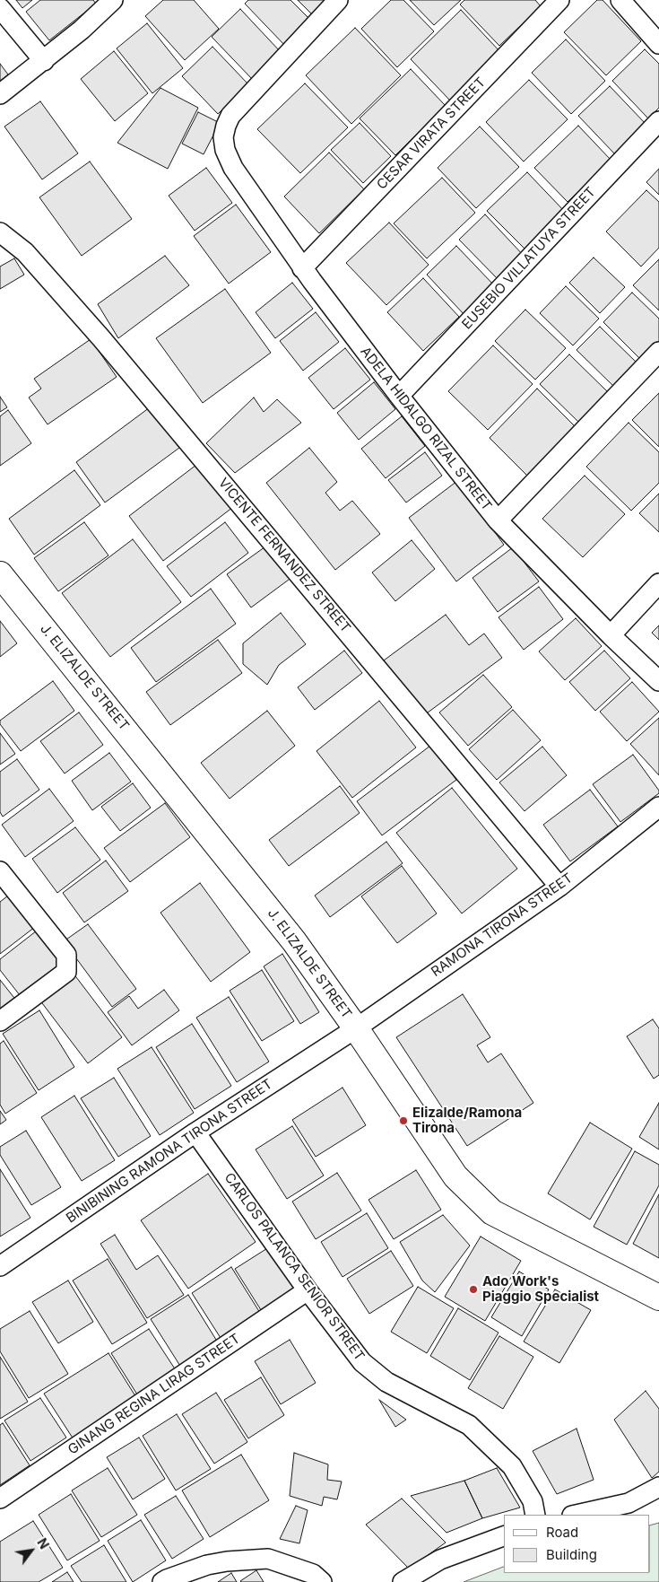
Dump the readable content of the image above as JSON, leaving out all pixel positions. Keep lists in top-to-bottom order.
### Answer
{
  "streets": {
    "street": [
      "CESAR VIRATA STREET",
      "EUSEBIO VILLATUYA STREET",
      "ADELA HIDALGO RIZAL STREET",
      "VICENTE FERNANDEZ STREET",
      "J. ELIZALDE STREET",
      "RAMONA TIRONA STREET",
      "BINIBINING RAMONA TIRONA STREET",
      "CARLOS PALANCA SENIOR STREET",
      "GINANG REGINA LIRAG STREET"
    ]
  },
  "crossings": [
    ["CESAR VIRATA STREET", "ADELA HIDALGO RIZAL STREET"],
    ["EUSEBIO VILLATUYA STREET", "ADELA HIDALGO RIZAL STREET"],
    ["VICENTE FERNANDEZ STREET", "RAMONA TIRONA STREET"],
    ["J. ELIZALDE STREET", "RAMONA TIRONA STREET"],
    ["J. ELIZALDE STREET", "BINIBINING RAMONA TIRONA STREET"],
    ["RAMONA TIRONA STREET", "BINIBINING RAMONA TIRONA STREET"],
    ["BINIBINING RAMONA TIRONA STREET", "CARLOS PALANCA SENIOR STREET"],
    ["CARLOS PALANCA SENIOR STREET", "GINANG REGINA LIRAG STREET"]
  ],
  "places": ["Elizalde/Ramona Tirona", "Ado Work's Piaggio Specialist"],
  "legend": ["Road", "Building"],
  "north": "top right"
}
